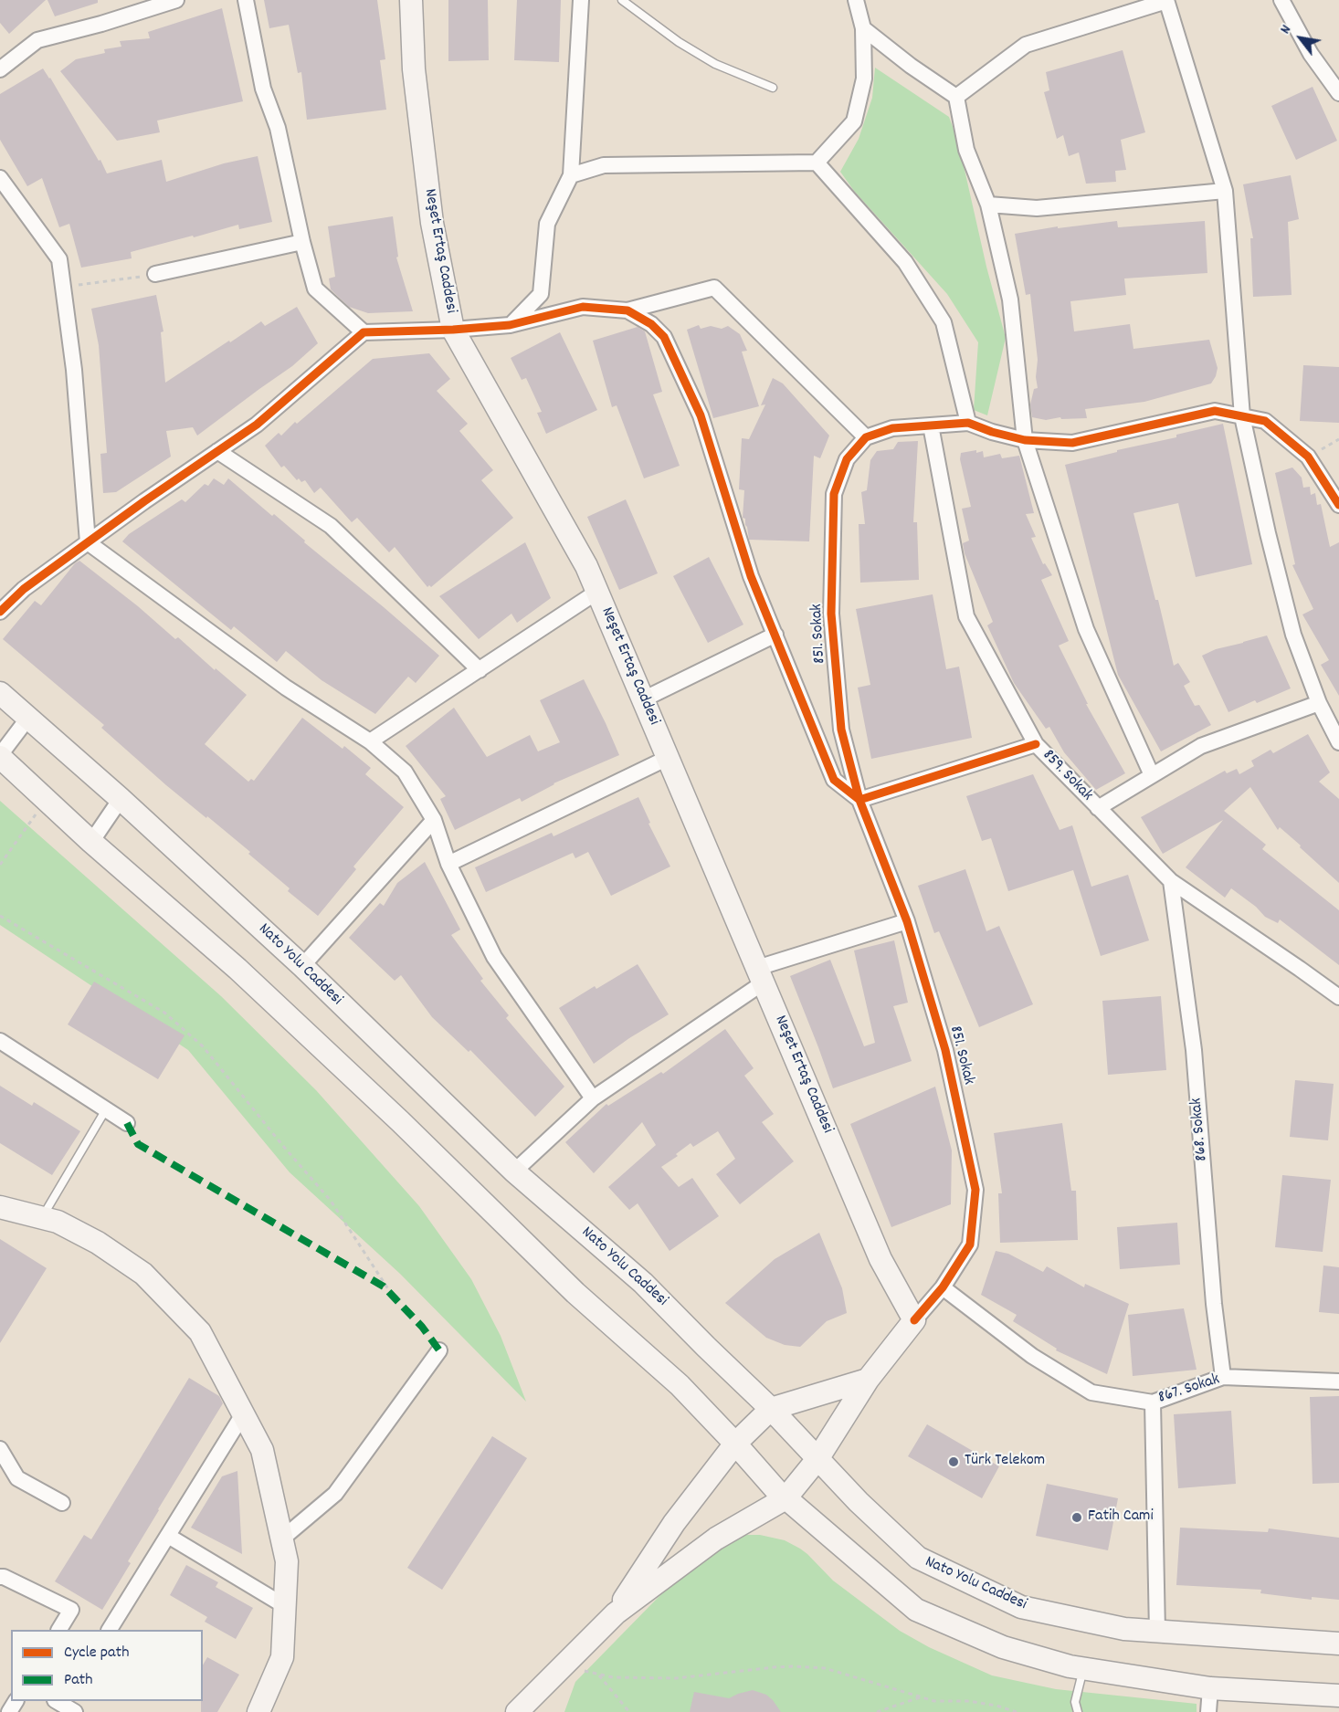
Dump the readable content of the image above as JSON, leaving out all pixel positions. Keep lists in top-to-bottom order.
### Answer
{
  "streets": {
    "main road": ["Neşet Ertaş Caddesi", "851. Sokak", "Nato Yolu Caddesi"],
    "street": ["859. Sokak", "868. Sokak", "867. Sokak"]
  },
  "crossings": [
    ["Neşet Ertaş Caddesi", "851. Sokak"],
    ["851. Sokak", "859. Sokak"],
    ["851. Sokak", "Nato Yolu Caddesi"],
    ["851. Sokak", "867. Sokak"],
    ["859. Sokak", "868. Sokak"],
    ["868. Sokak", "867. Sokak"]
  ],
  "places": ["Türk Telekom", "Fatih Cami"],
  "legend": ["Cycle path", "Path"],
  "north": "top left"
}
